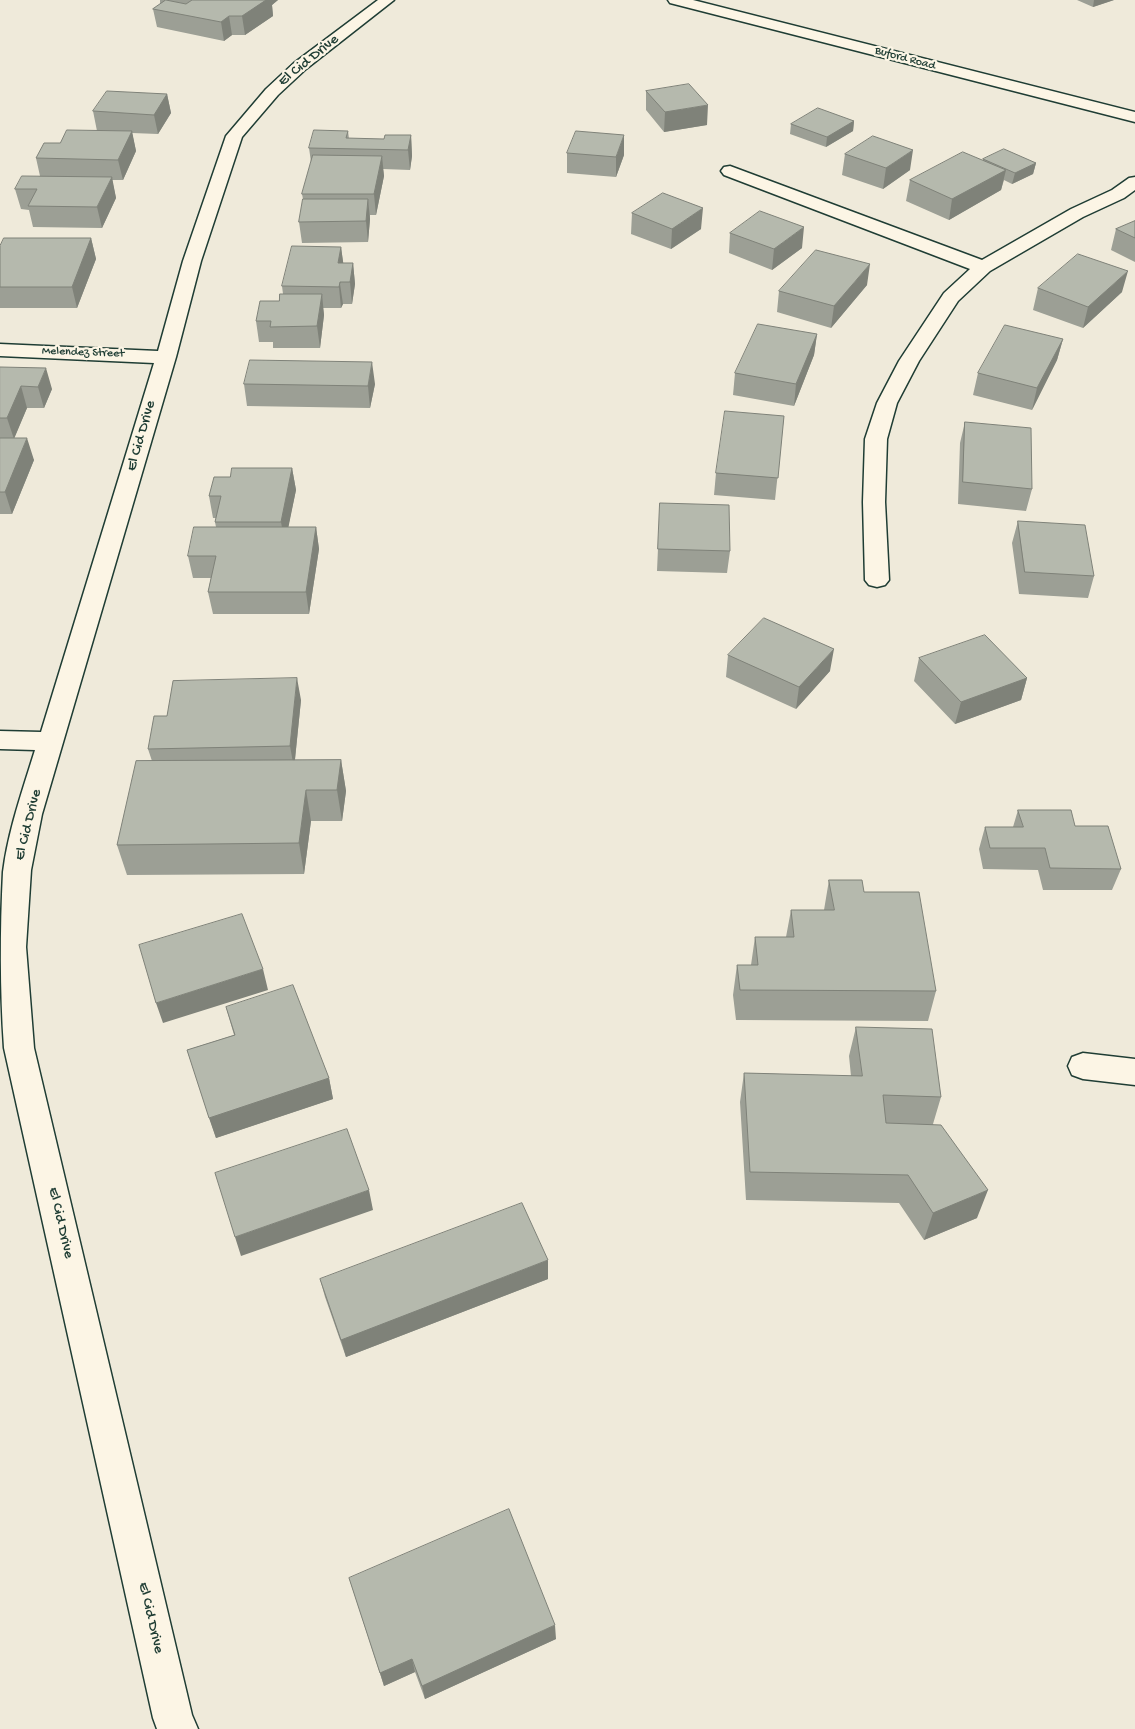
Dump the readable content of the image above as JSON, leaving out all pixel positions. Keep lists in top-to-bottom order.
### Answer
{
  "streets": {
    "street": ["Buford Road", "El Cid Drive", "Melendez Street"]
  },
  "crossings": [
    ["El Cid Drive", "Melendez Street"]
  ]
}
